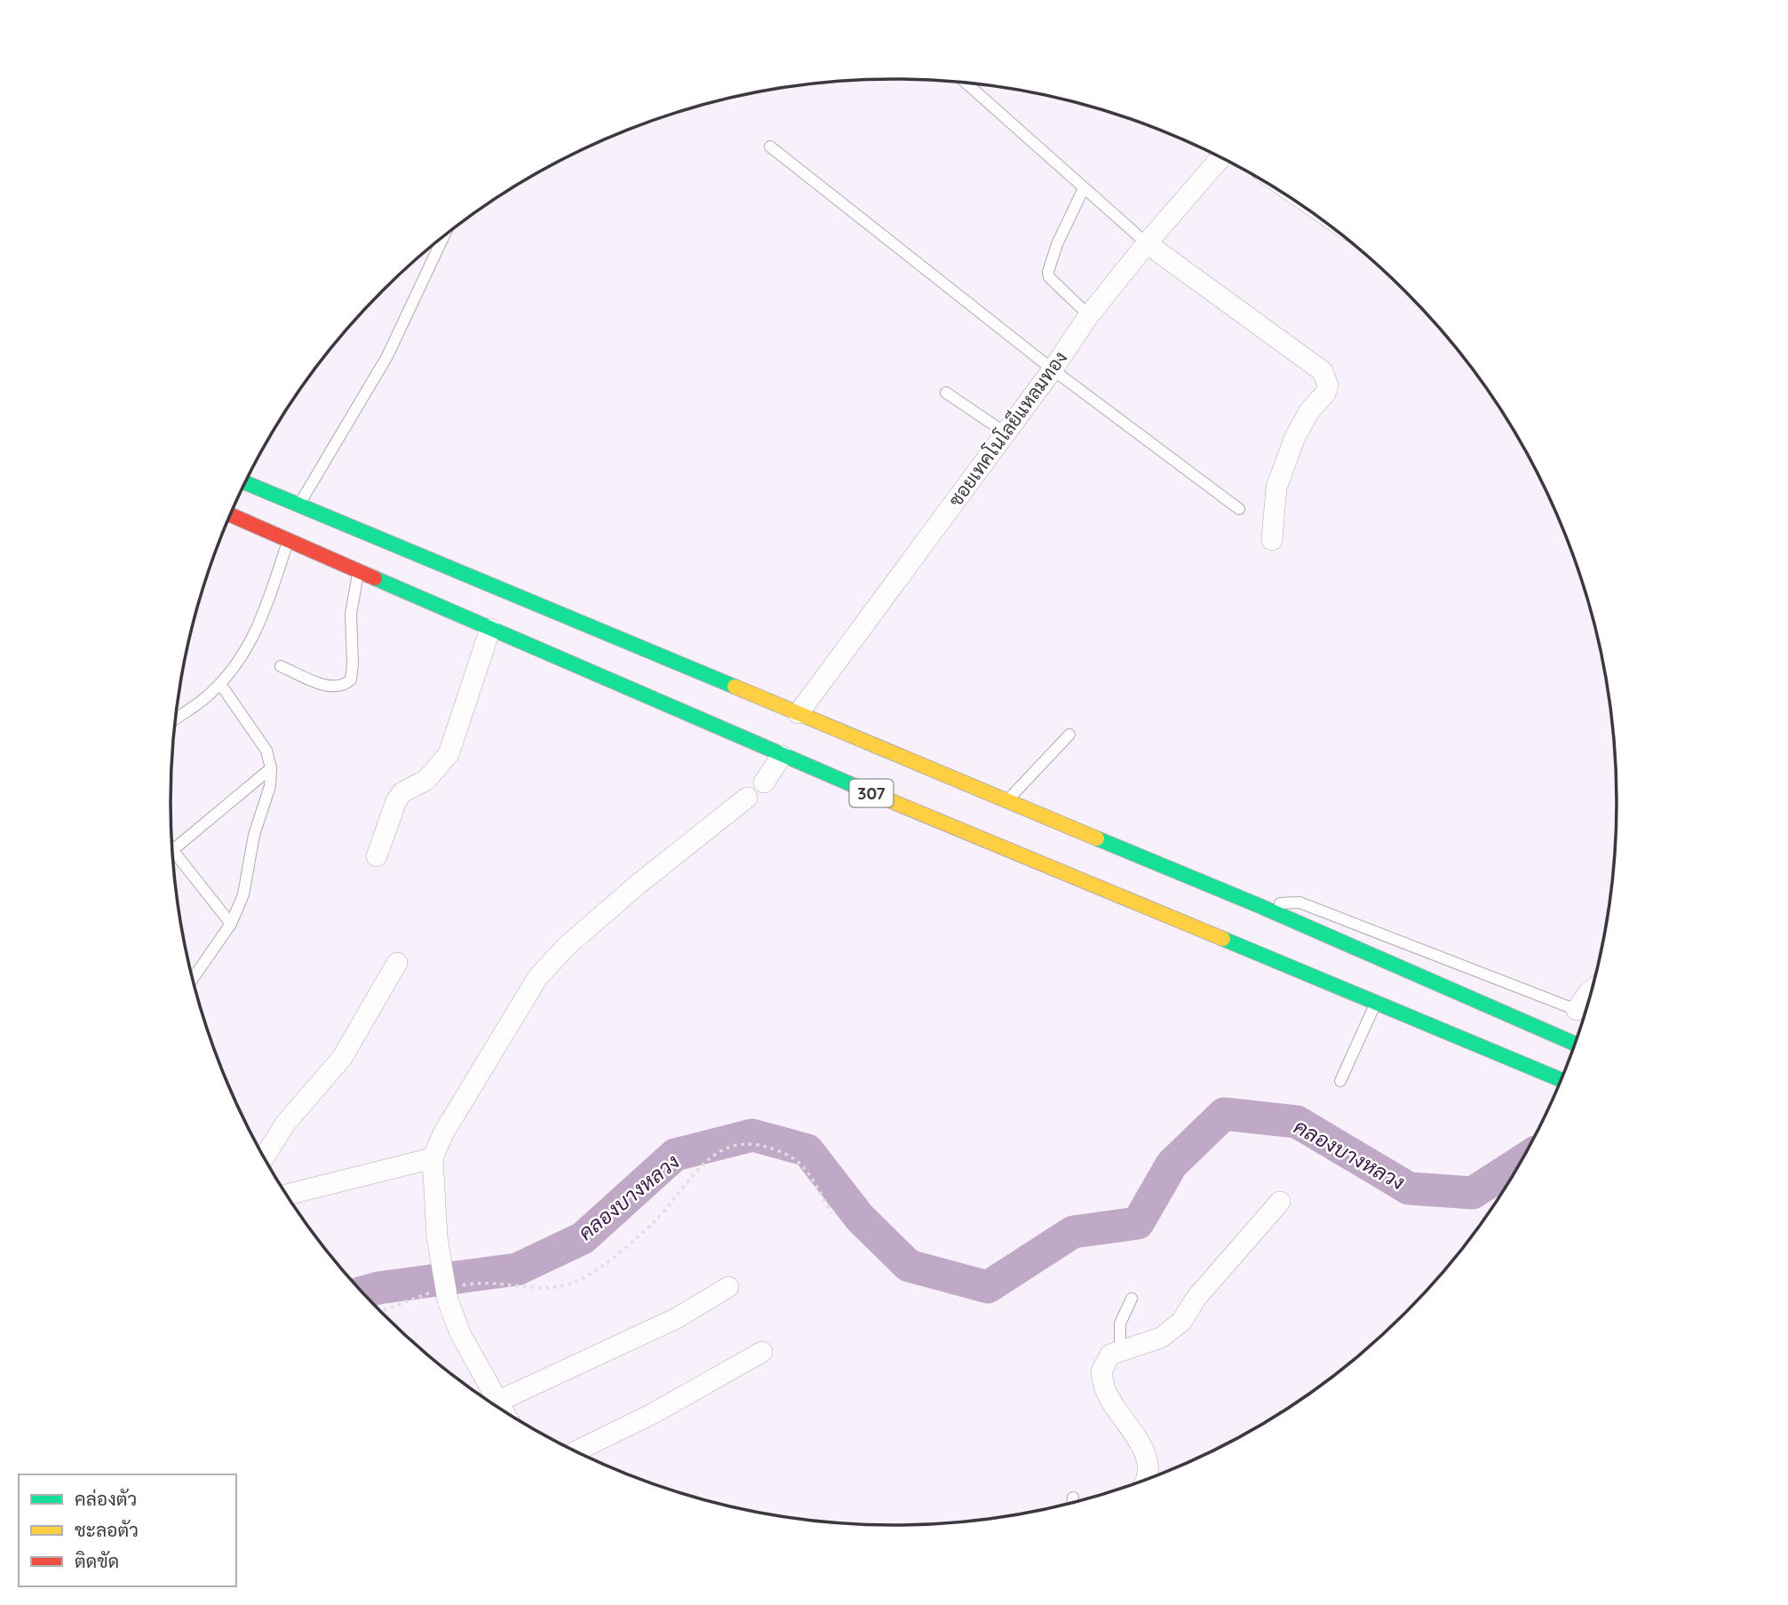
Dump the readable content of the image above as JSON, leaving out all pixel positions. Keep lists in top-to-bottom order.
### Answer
{
  "streets": {
    "main road": ["307"],
    "street": ["ซอยเทคโนโลยีแหลมทอง"]
  },
  "crossings": [
    ["ซอยเทคโนโลยีแหลมทอง", "307"]
  ],
  "water": ["คลองบางหลวง"],
  "legend": ["คล่องตัว", "ชะลอตัว", "ติดขัด"]
}
